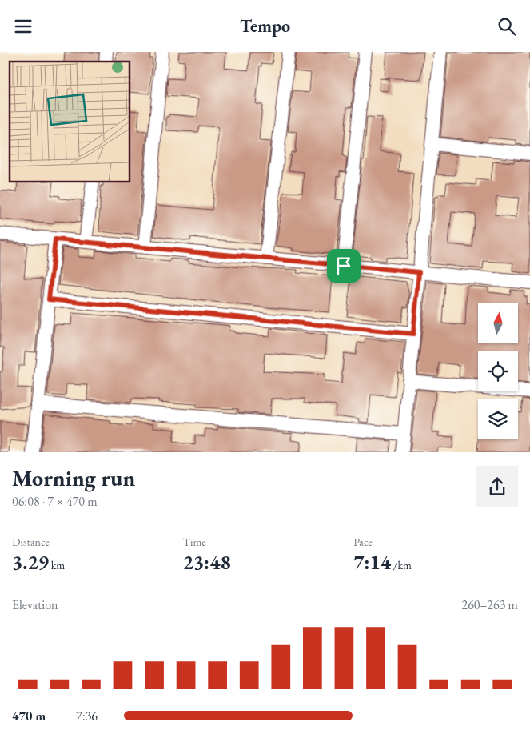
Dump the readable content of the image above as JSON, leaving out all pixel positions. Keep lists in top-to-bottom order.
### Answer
{
  "north": "top",
  "page": {
    "header": "Tempo",
    "heading": ["Morning run", "06:08 · 7 × 470 m"],
    "stats": [
      ["Distance", "3.29 km"],
      ["Time", "23:48"],
      ["Pace", "7:14 /km"]
    ],
    "chart": ["Elevation", "260–263 m"],
    "list": [
      {
        "name": "470 m",
        "note": "7:36"
      }
    ]
  }
}
